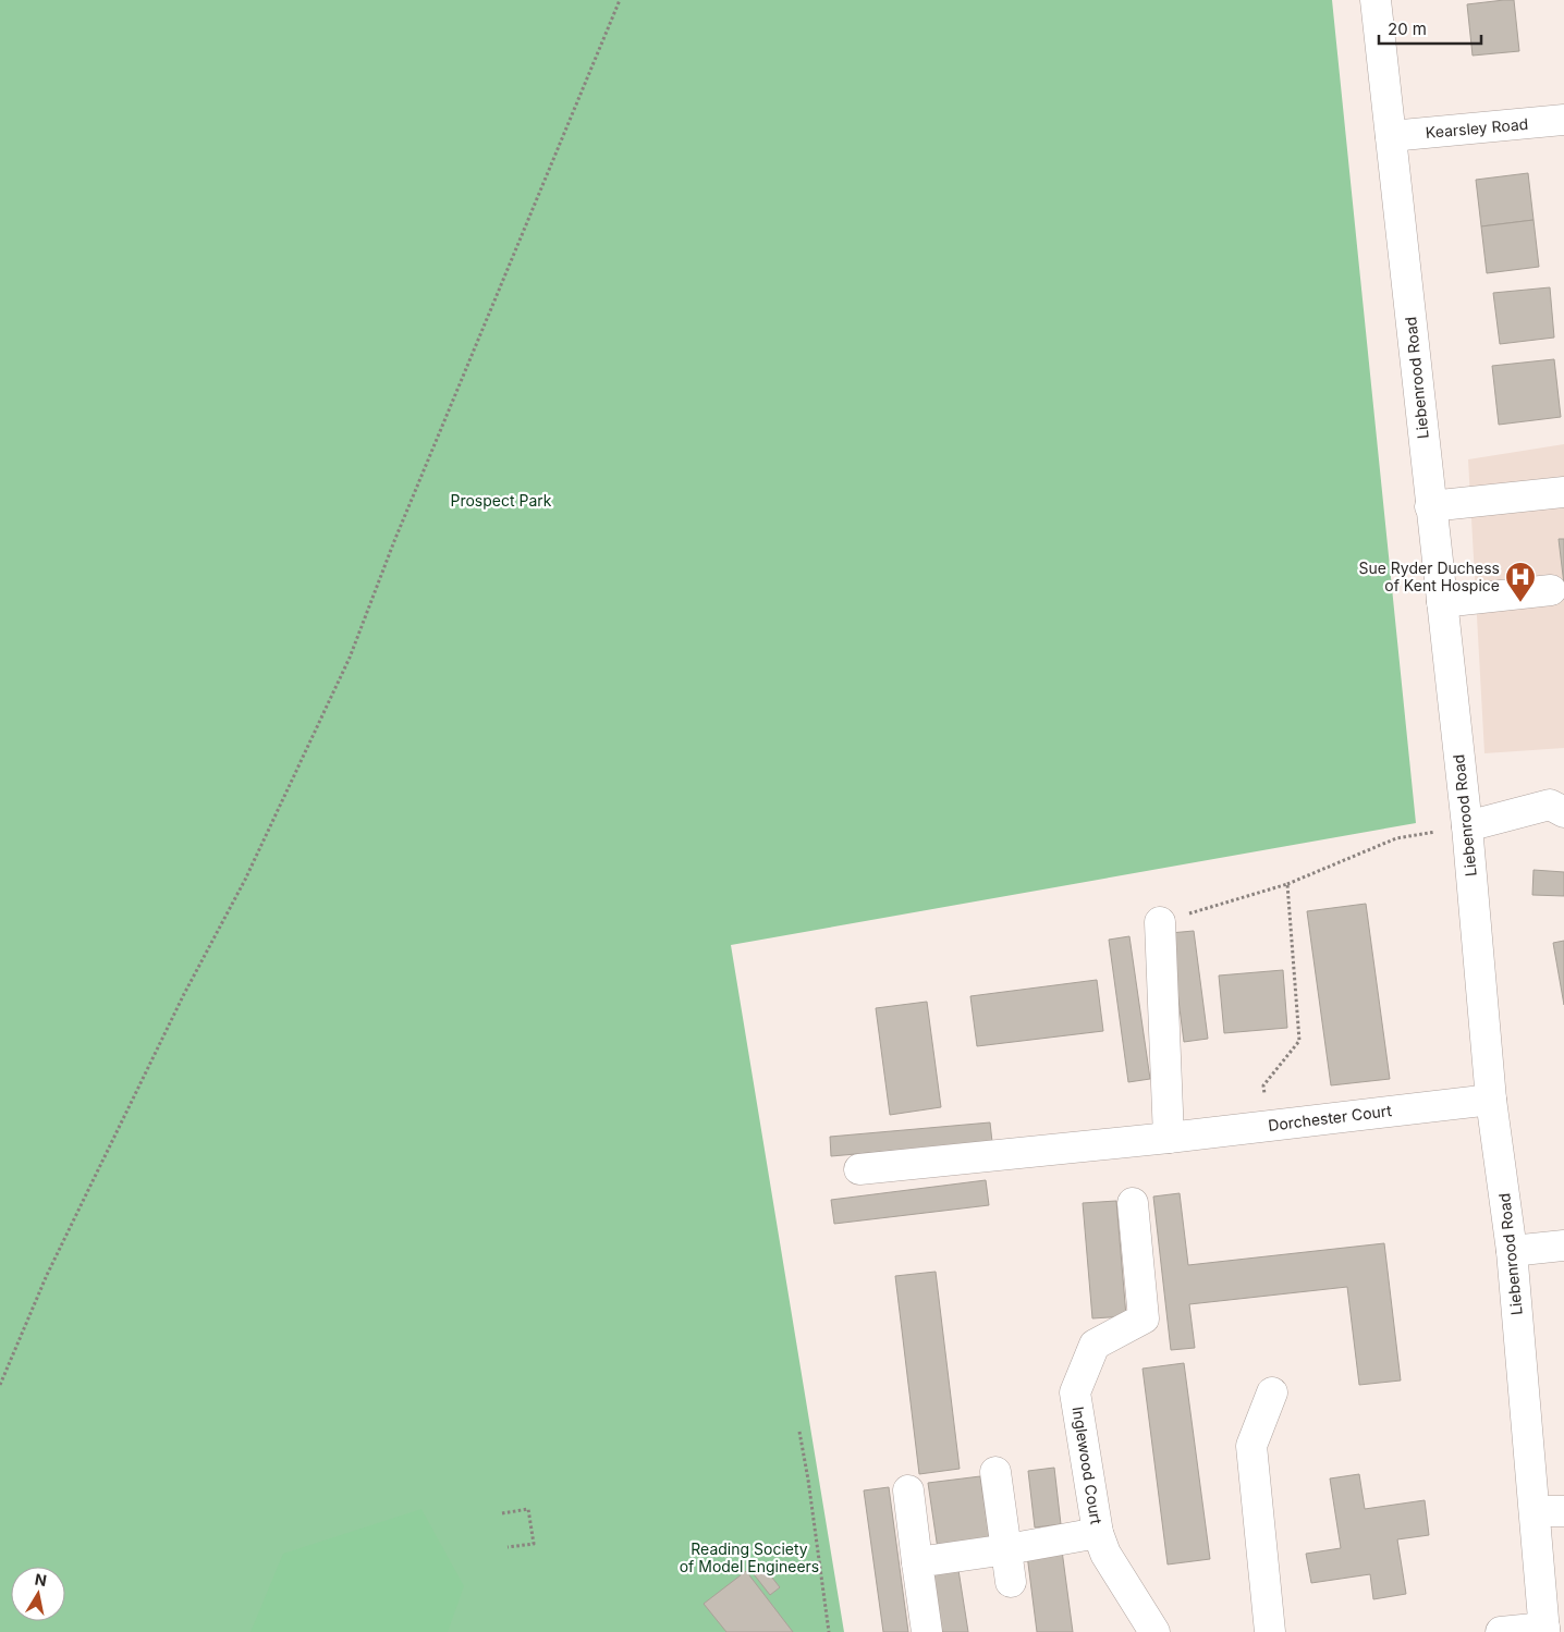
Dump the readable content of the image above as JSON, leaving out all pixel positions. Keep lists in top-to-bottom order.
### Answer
{
  "streets": {
    "street": [
      "Kearsley Road",
      "Liebenrood Road",
      "Dorchester Court",
      "Inglewood Court"
    ]
  },
  "crossings": [
    ["Kearsley Road", "Liebenrood Road"],
    ["Liebenrood Road", "Dorchester Court"]
  ],
  "parks": ["Prospect Park", "Reading Society of Model Engineers"],
  "places": {
    "hospital": ["Sue Ryder Duchess of Kent Hospice"]
  },
  "scale_bar": "20 m",
  "north": "top"
}
